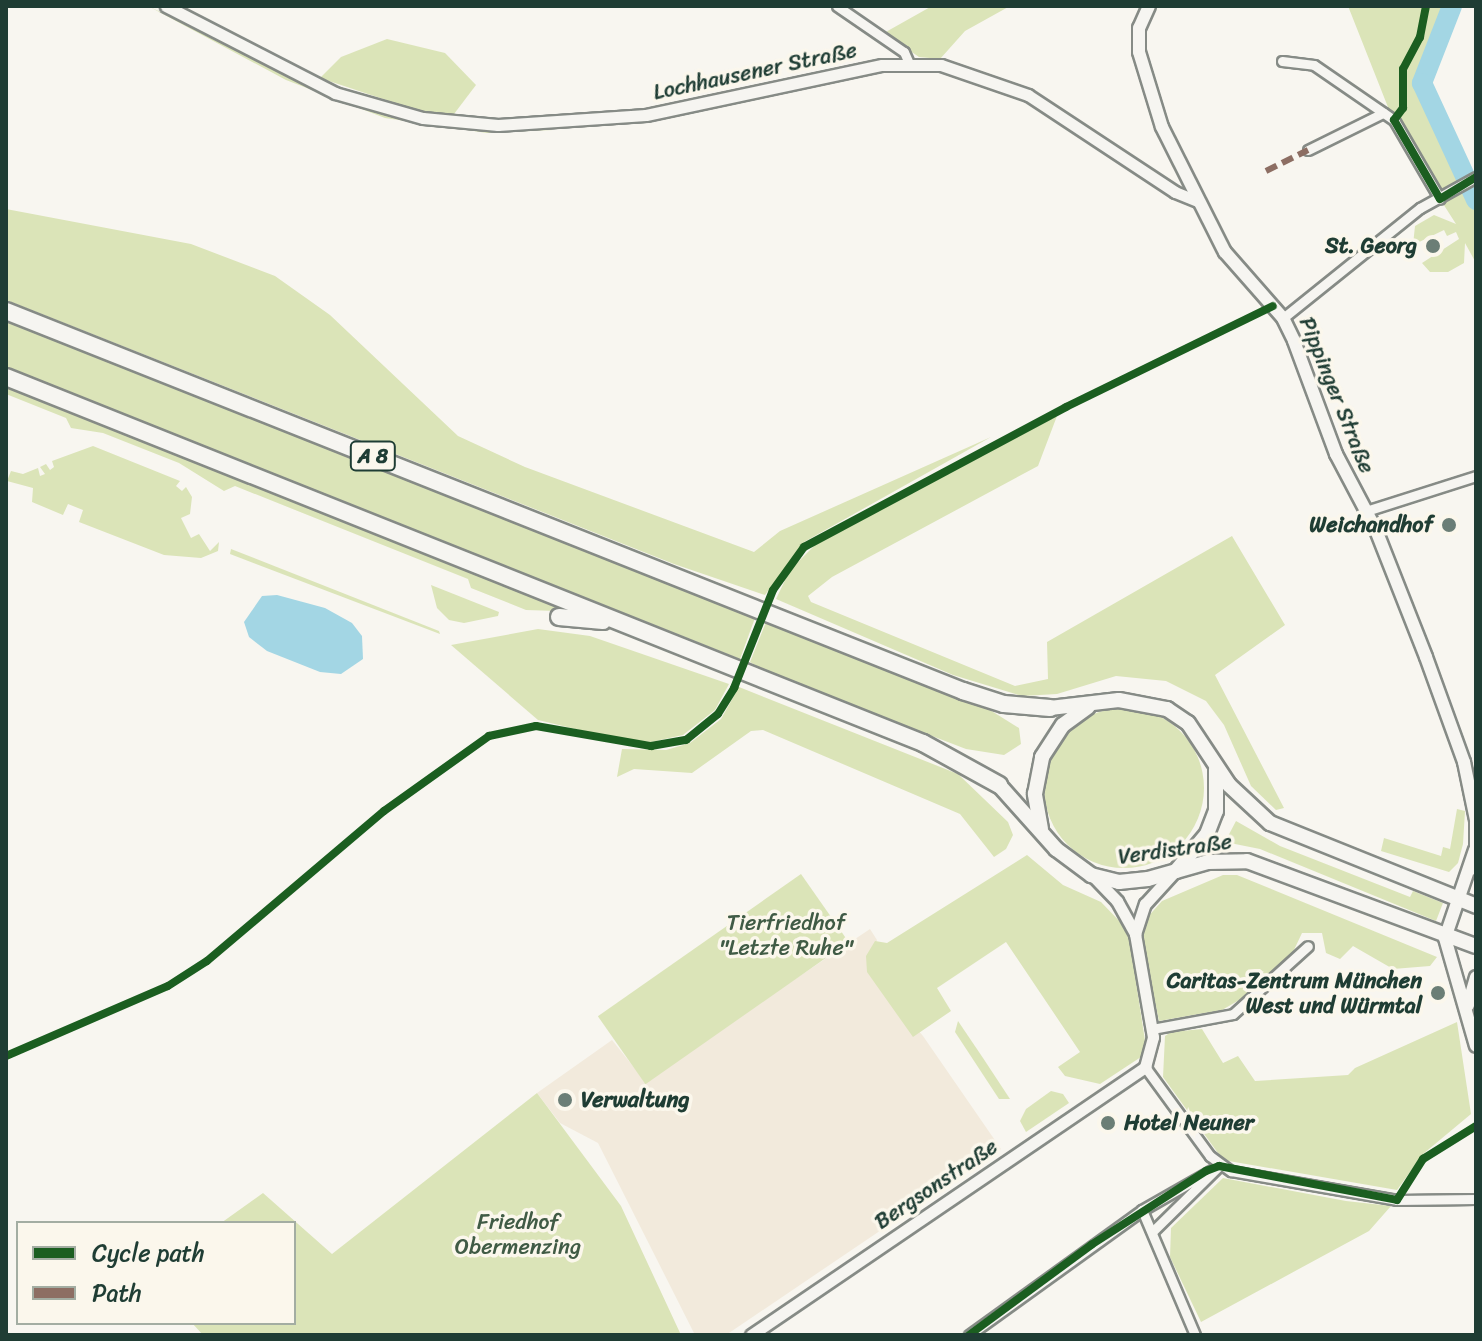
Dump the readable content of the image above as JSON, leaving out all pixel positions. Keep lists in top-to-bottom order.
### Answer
{
  "streets": {
    "highway": ["A 8"],
    "main road": ["Pippinger Straße", "Verdistraße"],
    "street": ["Lochhausener Straße", "Bergsonstraße"]
  },
  "crossings": [
    ["Lochhausener Straße", "Pippinger Straße"],
    ["Pippinger Straße", "Verdistraße"],
    ["A 8", "Verdistraße"]
  ],
  "parks": ["Tierfriedhof \"Letzte Ruhe\"", "Friedhof Obermenzing"],
  "places": [
    "St. Georg",
    "Weichandhof",
    "Caritas-Zentrum München West und Würmtal",
    "Verwaltung",
    "Hotel Neuner"
  ],
  "legend": ["Cycle path", "Path"]
}
